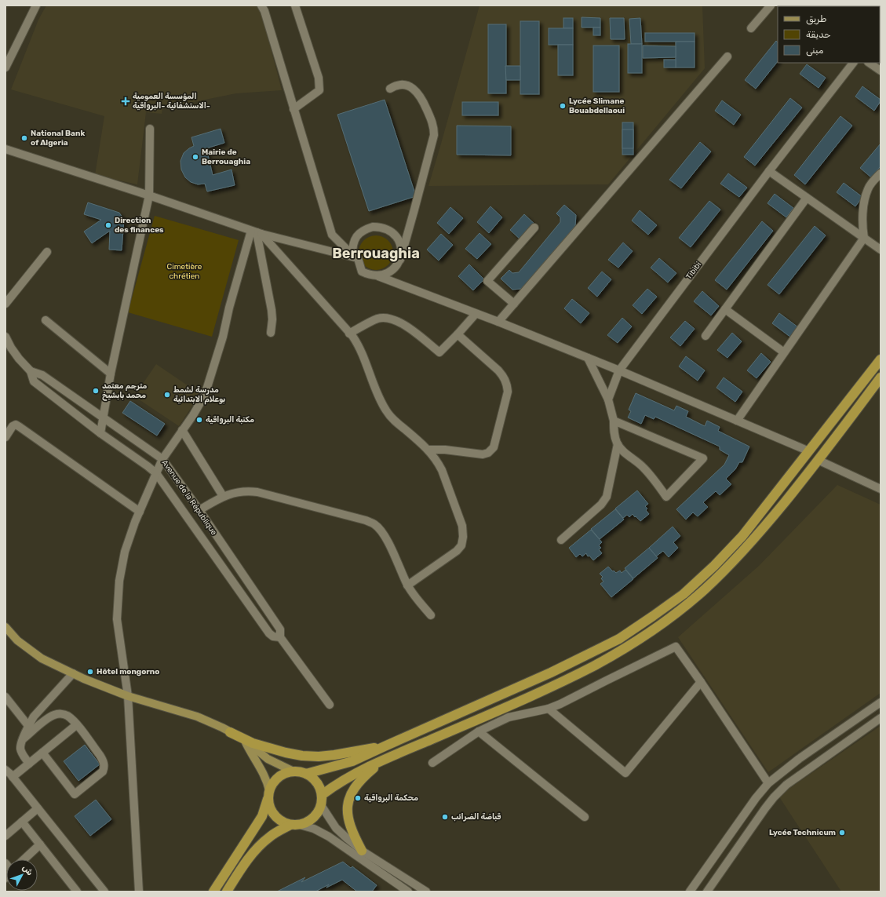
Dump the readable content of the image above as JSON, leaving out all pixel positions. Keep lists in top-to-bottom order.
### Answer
{
  "streets": {
    "street": ["Tibibi", "Avenue de la République"]
  },
  "districts": ["Berrouaghia"],
  "parks": ["Cimetière chrétien"],
  "places": {
    "health": ["المؤسسة العمومية الاستشفائية -البرواقية-"],
    "other": [
      "Lycée Slimane Bouabdellaoui",
      "National Bank of Algeria",
      "Mairie de Berrouaghia",
      "Direction des finances",
      "مترجم معتمد محمد بابشيخ",
      "مدرسة لشمط بوعلام الابتدائية",
      "مكتبة البرواقية",
      "Hôtel mongorno",
      "محكمة البرواقية",
      "قباضة الضرائب",
      "Lycée Technicum"
    ]
  },
  "legend": ["طريق", "حديقة", "مبنى"],
  "north": "top right"
}
